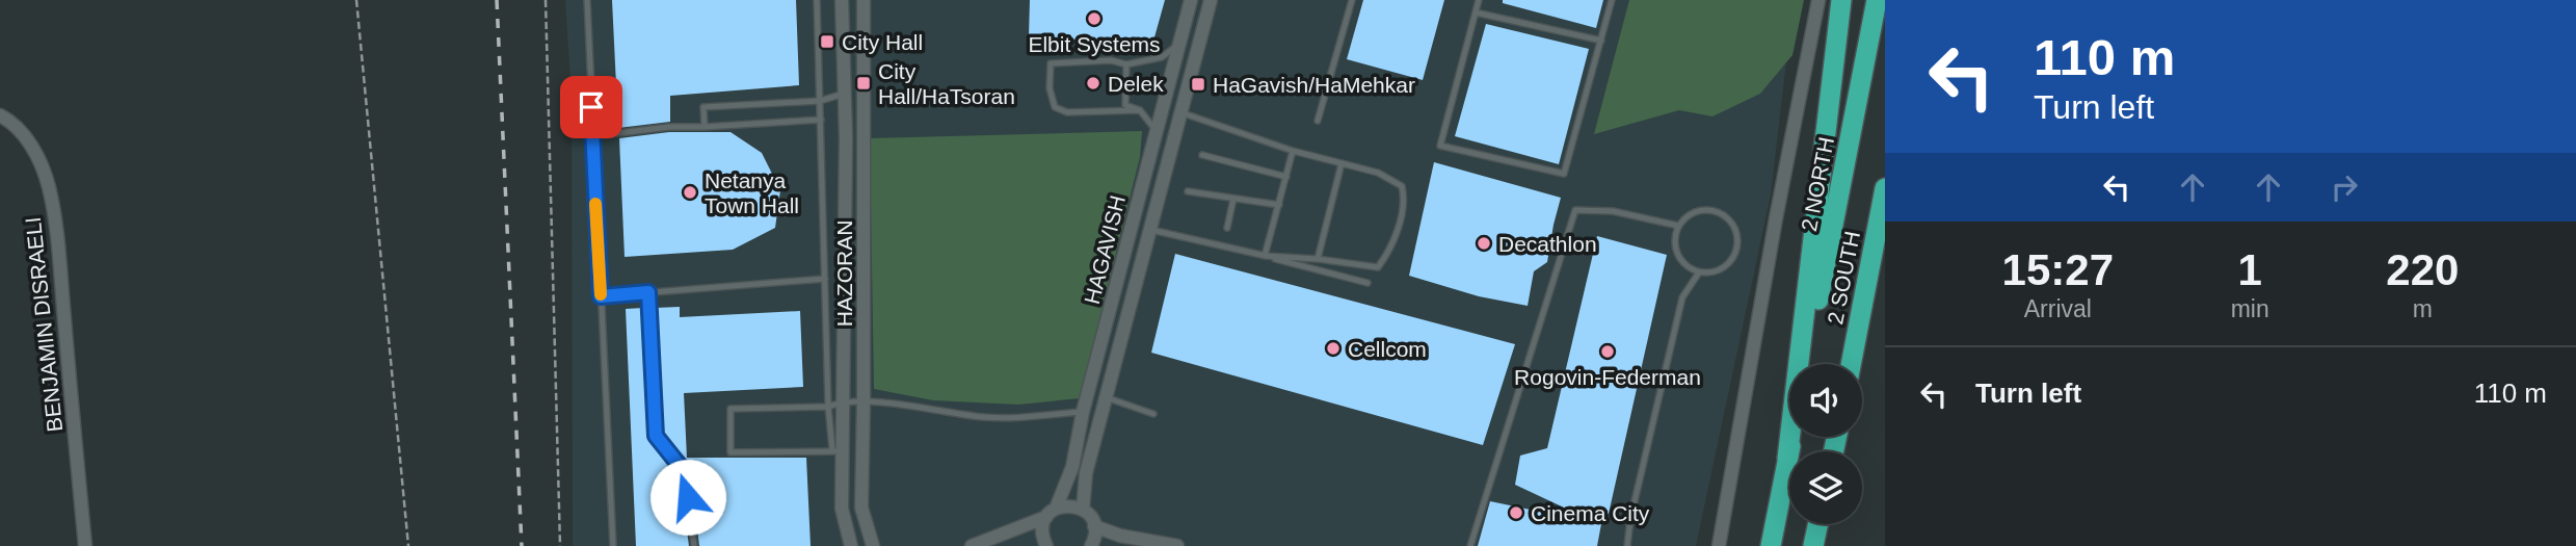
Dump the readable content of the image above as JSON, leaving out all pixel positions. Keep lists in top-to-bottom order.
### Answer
{
  "streets": {
    "highway": ["2 NORTH", "2 SOUTH"],
    "street": ["HAGAVISH", "HAZORAN", "BENJAMIN DISRAELI"]
  },
  "places": {
    "other": [
      "Elbit Systems",
      "Delek",
      "Netanya Town Hall",
      "Decathlon",
      "Cellcom",
      "Rogovin-Federman",
      "Cinema City"
    ],
    "transit": ["City Hall", "City Hall/HaTsoran", "HaGavish/HaMehkar"]
  },
  "page": {
    "turn": ["110 m", "Turn left"],
    "eta": [
      "15:27",
      "Arrival",
      "1",
      "min",
      "220",
      "m"
    ],
    "list": [
      {
        "name": "Turn left",
        "value": "110 m"
      }
    ]
  }
}
